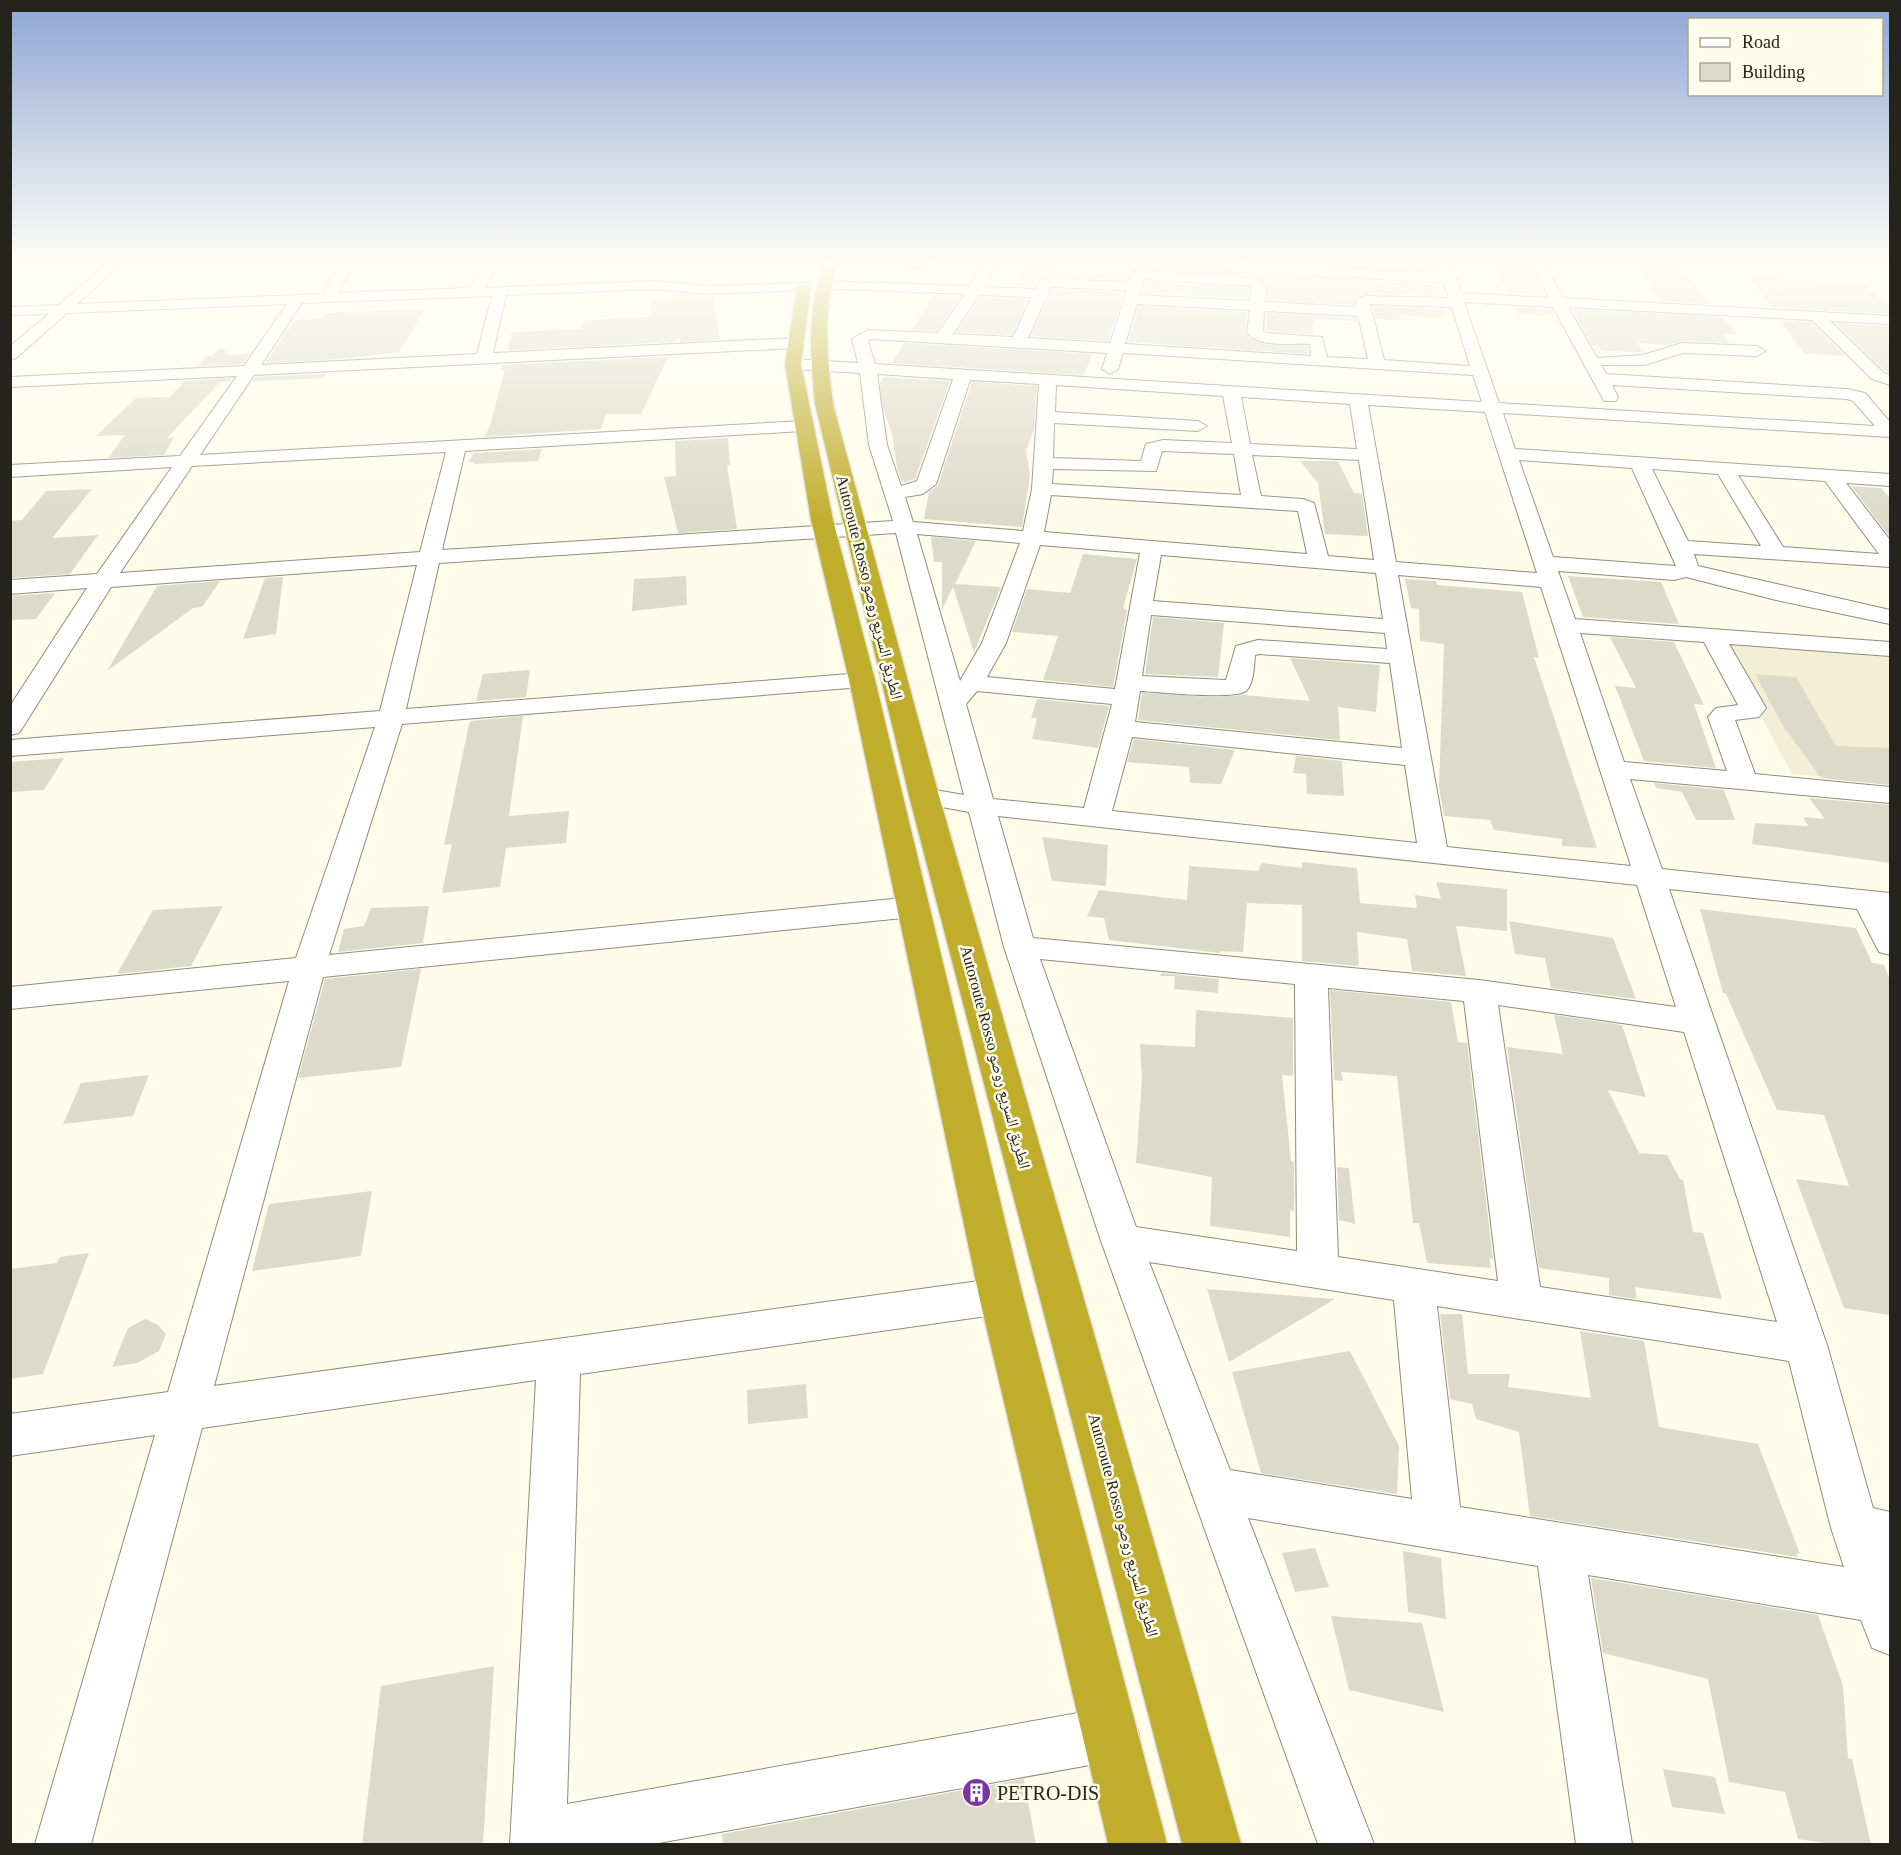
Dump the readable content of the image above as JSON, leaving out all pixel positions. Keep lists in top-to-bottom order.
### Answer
{
  "streets": {
    "highway": ["Autoroute Rosso الطريق السريع روصو"]
  },
  "places": {
    "building": ["PETRO-DIS"]
  },
  "legend": ["Road", "Building"]
}
